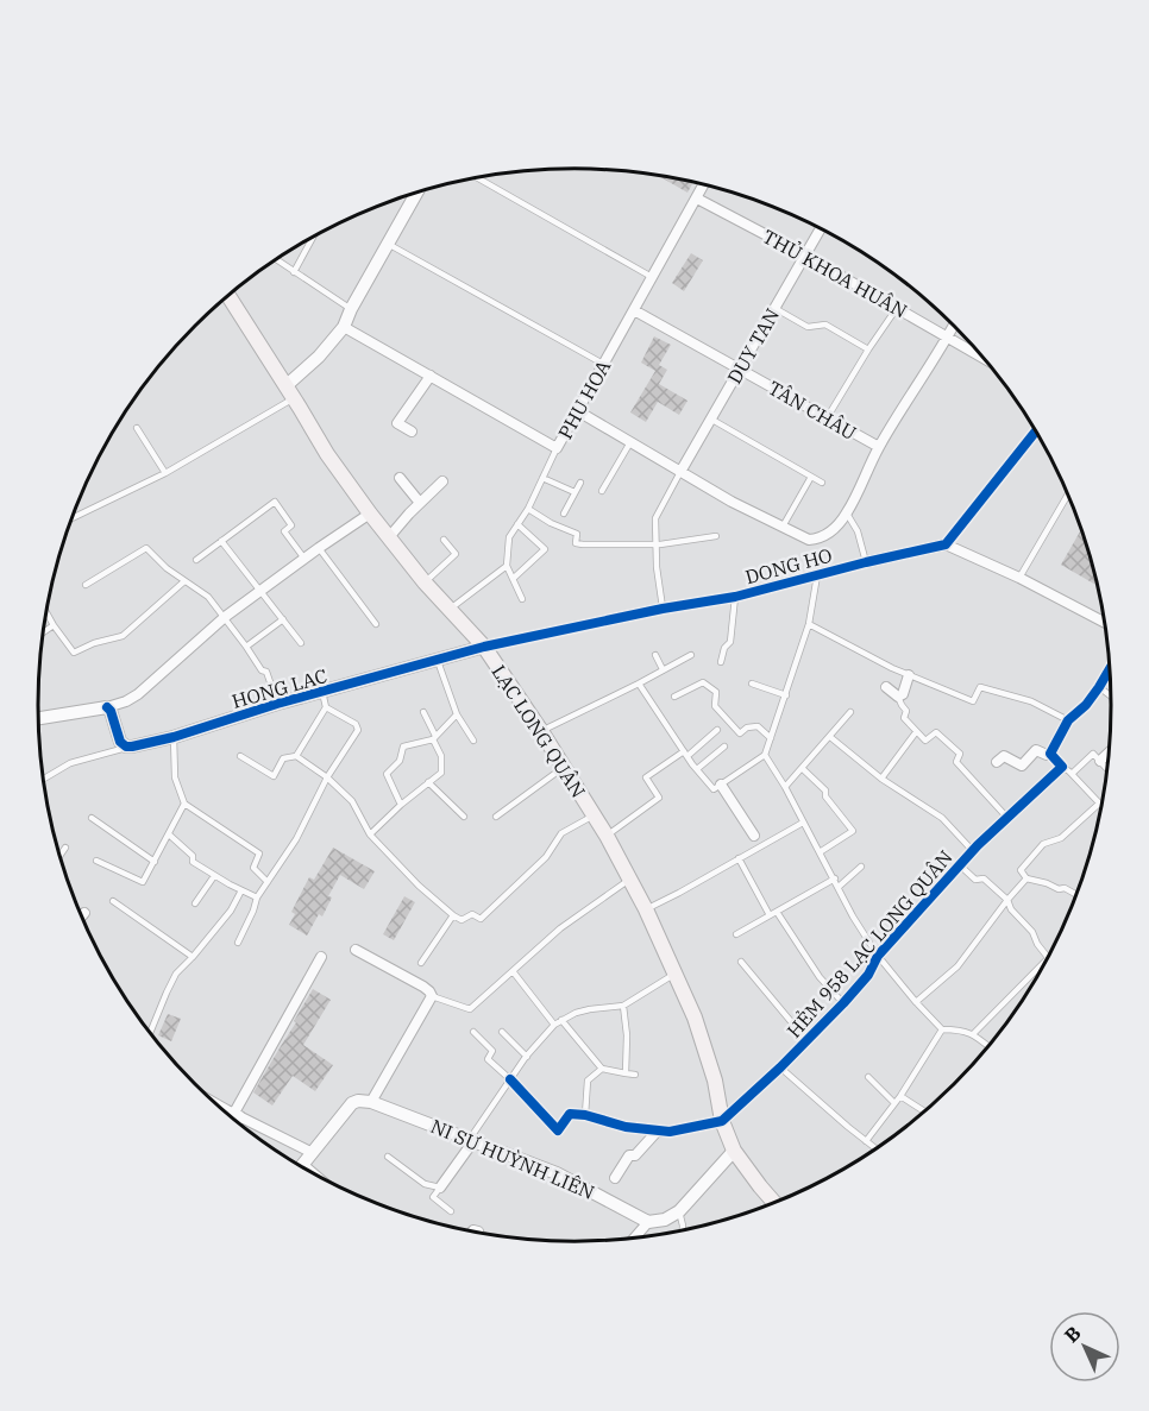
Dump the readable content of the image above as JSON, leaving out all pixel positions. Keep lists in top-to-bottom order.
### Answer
{
  "streets": {
    "main road": ["LẠC LONG QUÂN"],
    "street": [
      "THỦ KHOA HUÂN",
      "DUY TAN",
      "PHU HOA",
      "TÂN CHÂU",
      "DONG HO",
      "HONG LAC",
      "HẺM 958 LẠC LONG QUÂN",
      "NI SƯ HUỲNH LIÊN"
    ]
  },
  "crossings": [
    ["THỦ KHOA HUÂN", "DUY TAN"],
    ["THỦ KHOA HUÂN", "PHU HOA"],
    ["DUY TAN", "TÂN CHÂU"],
    ["PHU HOA", "TÂN CHÂU"],
    ["DONG HO", "HONG LAC"],
    ["DONG HO", "LẠC LONG QUÂN"],
    ["HONG LAC", "LẠC LONG QUÂN"],
    ["LẠC LONG QUÂN", "HẺM 958 LẠC LONG QUÂN"]
  ],
  "north": "top left"
}
